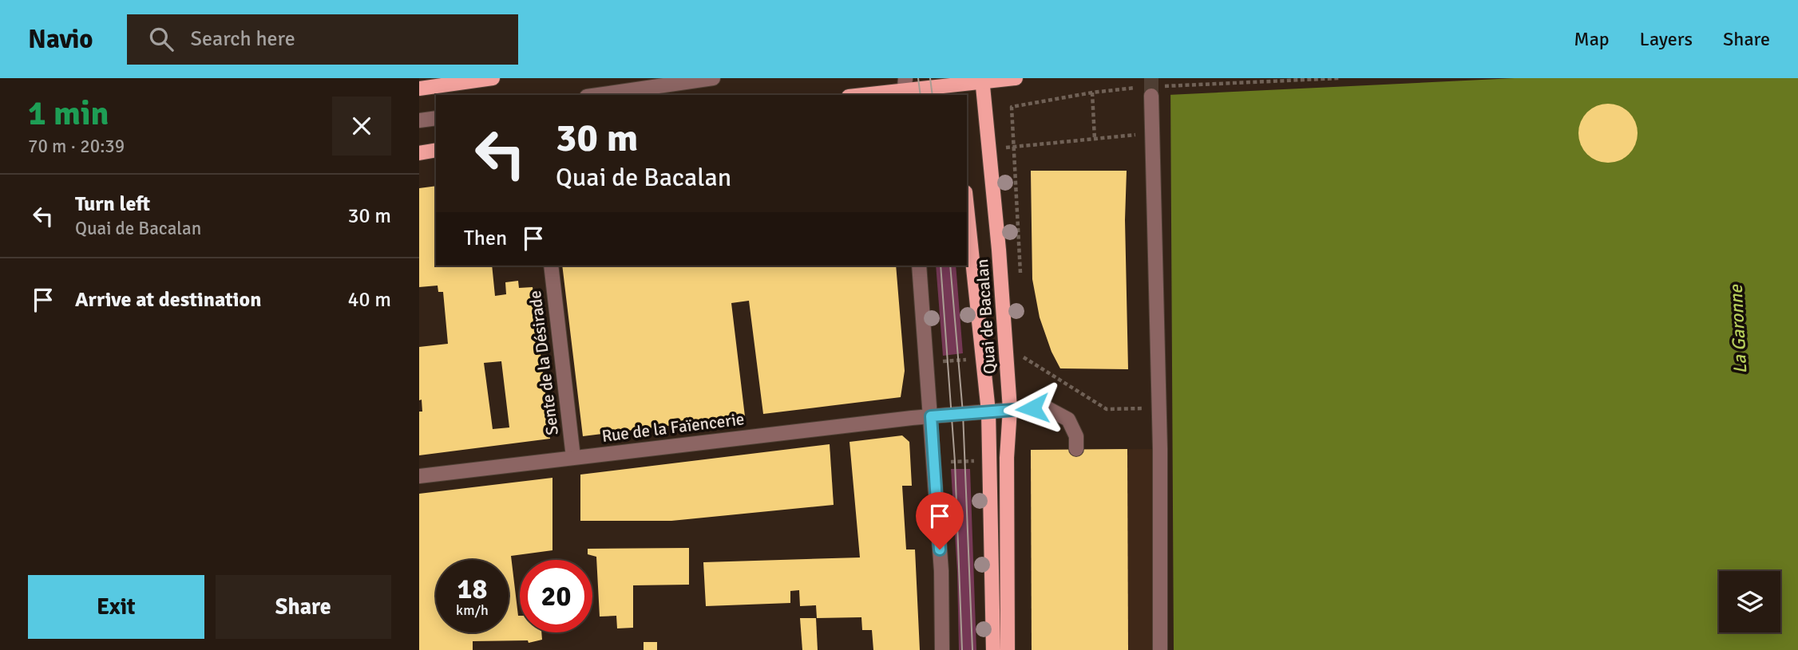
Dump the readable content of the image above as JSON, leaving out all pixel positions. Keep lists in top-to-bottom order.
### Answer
{
  "streets": {
    "main road": ["Quai de Bacalan"],
    "street": ["Sente de la Désirade", "Rue de la Faïencerie"]
  },
  "crossings": [
    ["Quai de Bacalan", "Rue de la Faïencerie"],
    ["Sente de la Désirade", "Rue de la Faïencerie"]
  ],
  "water": ["La Garonne"],
  "page": {
    "header": "Navio",
    "search": "Search here",
    "nav": ["Map", "Layers", "Share"],
    "heading": ["1 min", "70 m · 20:39"],
    "turn": ["30 m", "Quai de Bacalan"],
    "list": [
      {
        "name": "Turn left",
        "note": "Quai de Bacalan",
        "value": "30 m"
      },
      {
        "name": "Arrive at destination",
        "value": "40 m"
      }
    ],
    "then": "Then",
    "speed": "18 km/h",
    "limit": "20",
    "buttons": ["Exit", "Share"]
  }
}
